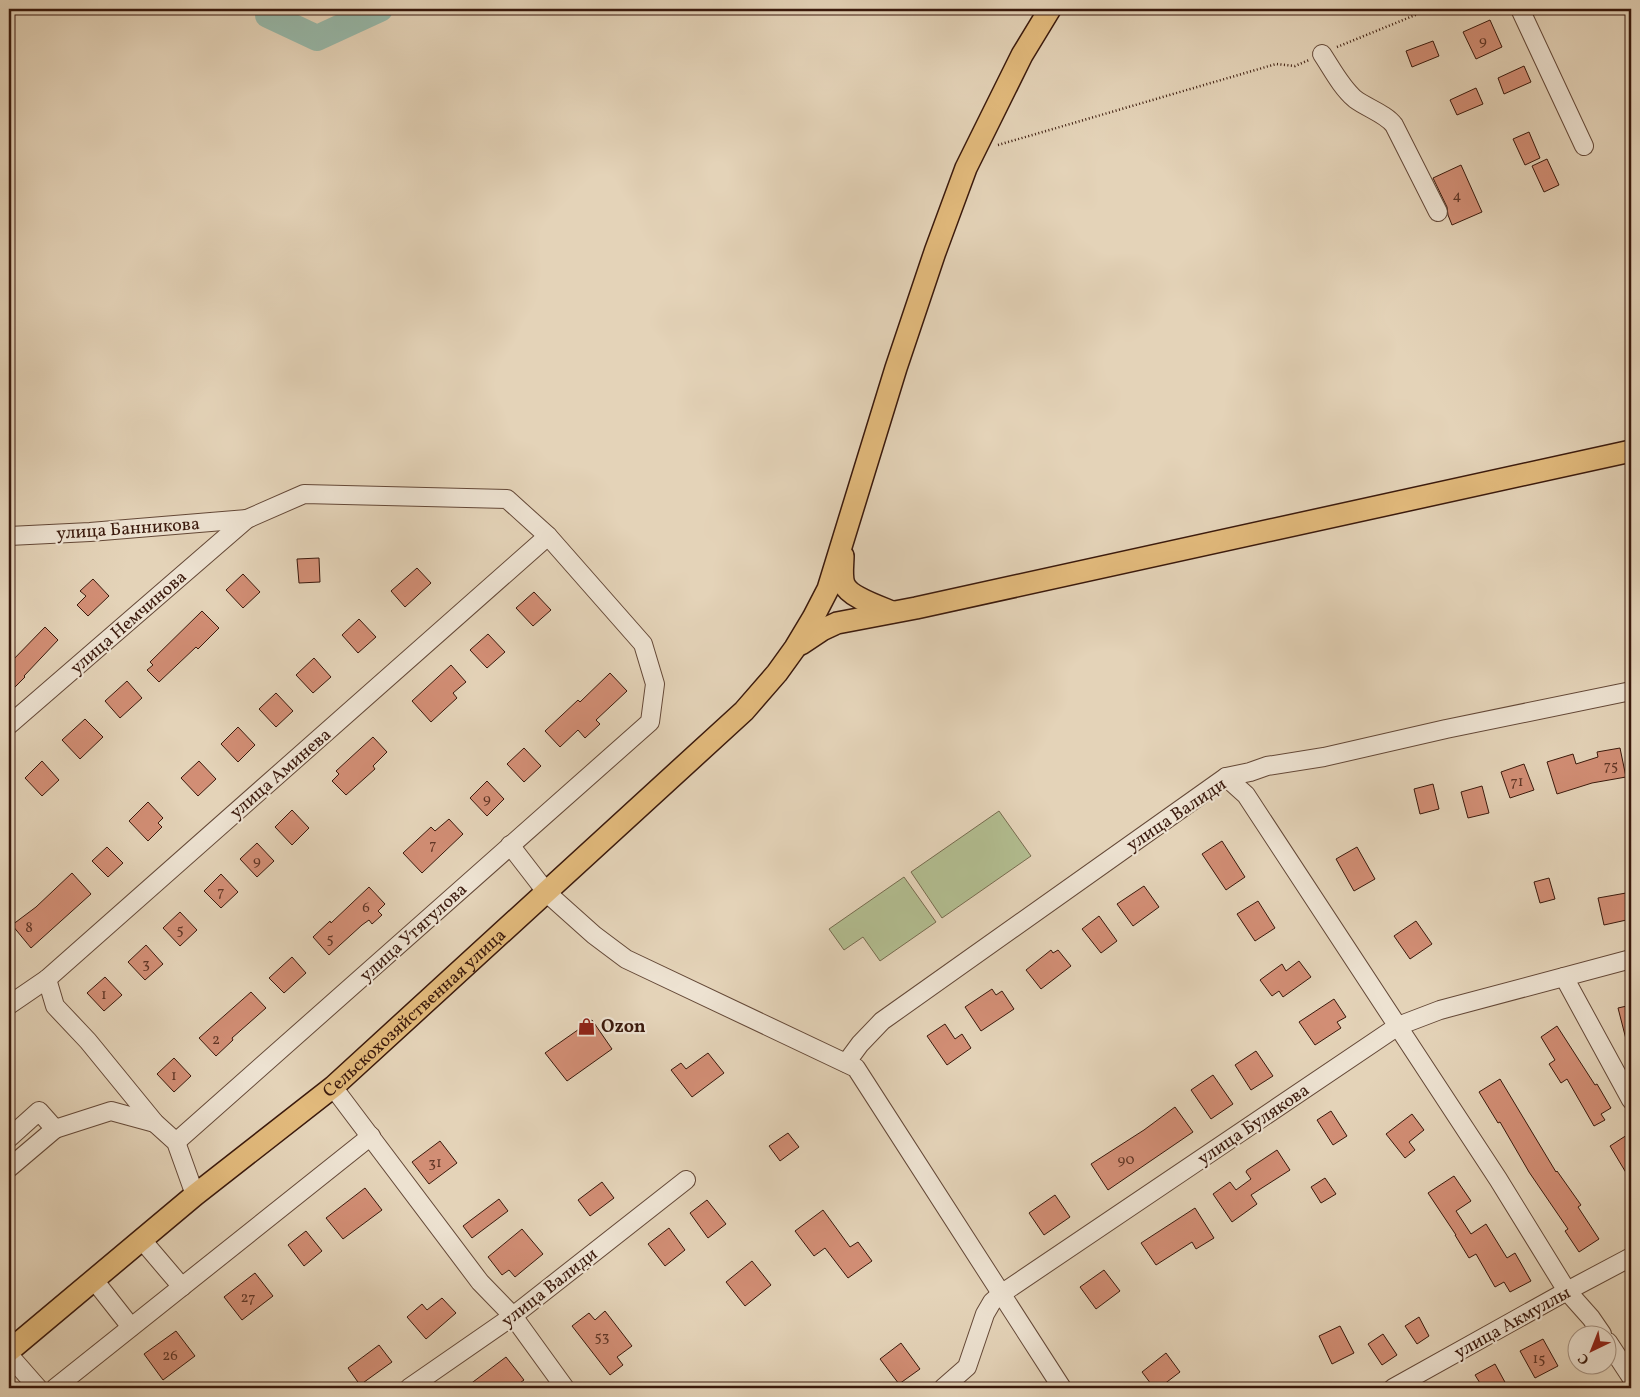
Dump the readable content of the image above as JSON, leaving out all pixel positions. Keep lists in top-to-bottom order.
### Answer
{
  "streets": {
    "main road": ["Сельскохозяйственная улица"],
    "street": [
      "улица Банникова",
      "улица Немчинова",
      "улица Аминева",
      "улица Валиди",
      "улица Утягулова",
      "улица Булякова",
      "улица Акмуллы"
    ]
  },
  "crossings": [
    ["улица Банникова", "улица Немчинова"],
    ["улица Аминева", "улица Утягулова"]
  ],
  "places": {
    "shop": ["Ozon"]
  },
  "house_numbers": [
    "9",
    "4",
    "75",
    "71",
    "9",
    "7",
    "9",
    "7",
    "6",
    "8",
    "5",
    "5",
    "3",
    "1",
    "2",
    "1",
    "90",
    "31",
    "27",
    "53",
    "26",
    "15"
  ],
  "north": "bottom left"
}
